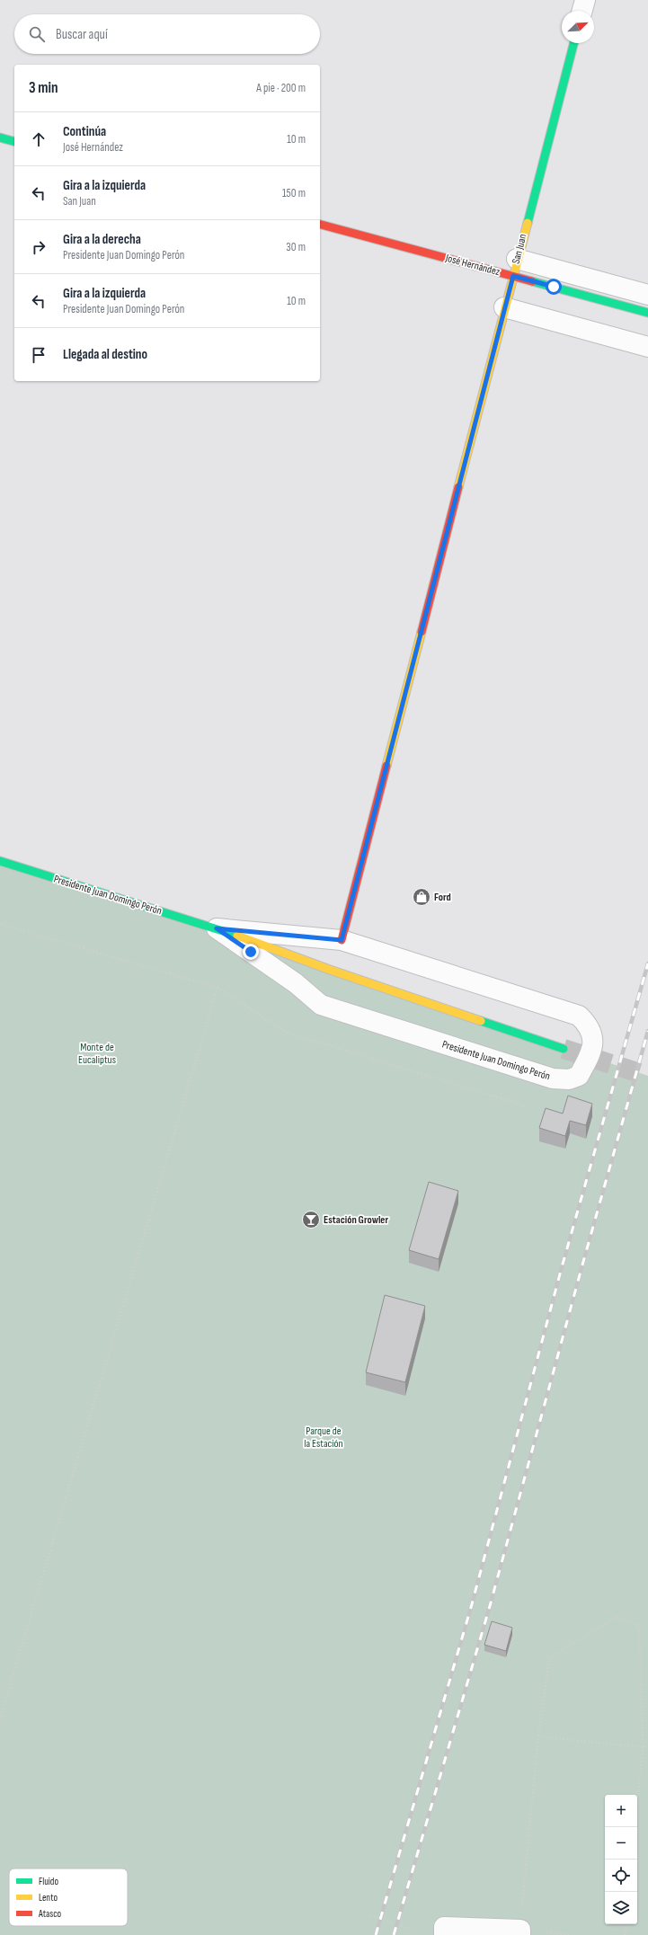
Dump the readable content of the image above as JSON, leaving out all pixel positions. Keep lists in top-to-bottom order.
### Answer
{
  "streets": {
    "main road": ["San Juan", "José Hernández", "Presidente Juan Domingo Perón"]
  },
  "crossings": [
    ["San Juan", "José Hernández"],
    ["San Juan", "Presidente Juan Domingo Perón"]
  ],
  "parks": ["Monte de Eucaliptus", "Parque de la Estación"],
  "places": {
    "shop": ["Ford"],
    "bar": ["Estación Growler"]
  },
  "legend": ["Fluido", "Lento", "Atasco"],
  "north": "top right",
  "page": {
    "search": "Buscar aquí",
    "heading": ["3 min", "A pie · 200 m"],
    "list": [
      ["Continúa", "José Hernández", "10 m"],
      ["Gira a la izquierda", "San Juan", "150 m"],
      ["Gira a la derecha", "Presidente Juan Domingo Perón", "30 m"],
      ["Gira a la izquierda", "Presidente Juan Domingo Perón", "10 m"],
      "Llegada al destino"
    ],
    "map_buttons": ["+", "−"]
  }
}
